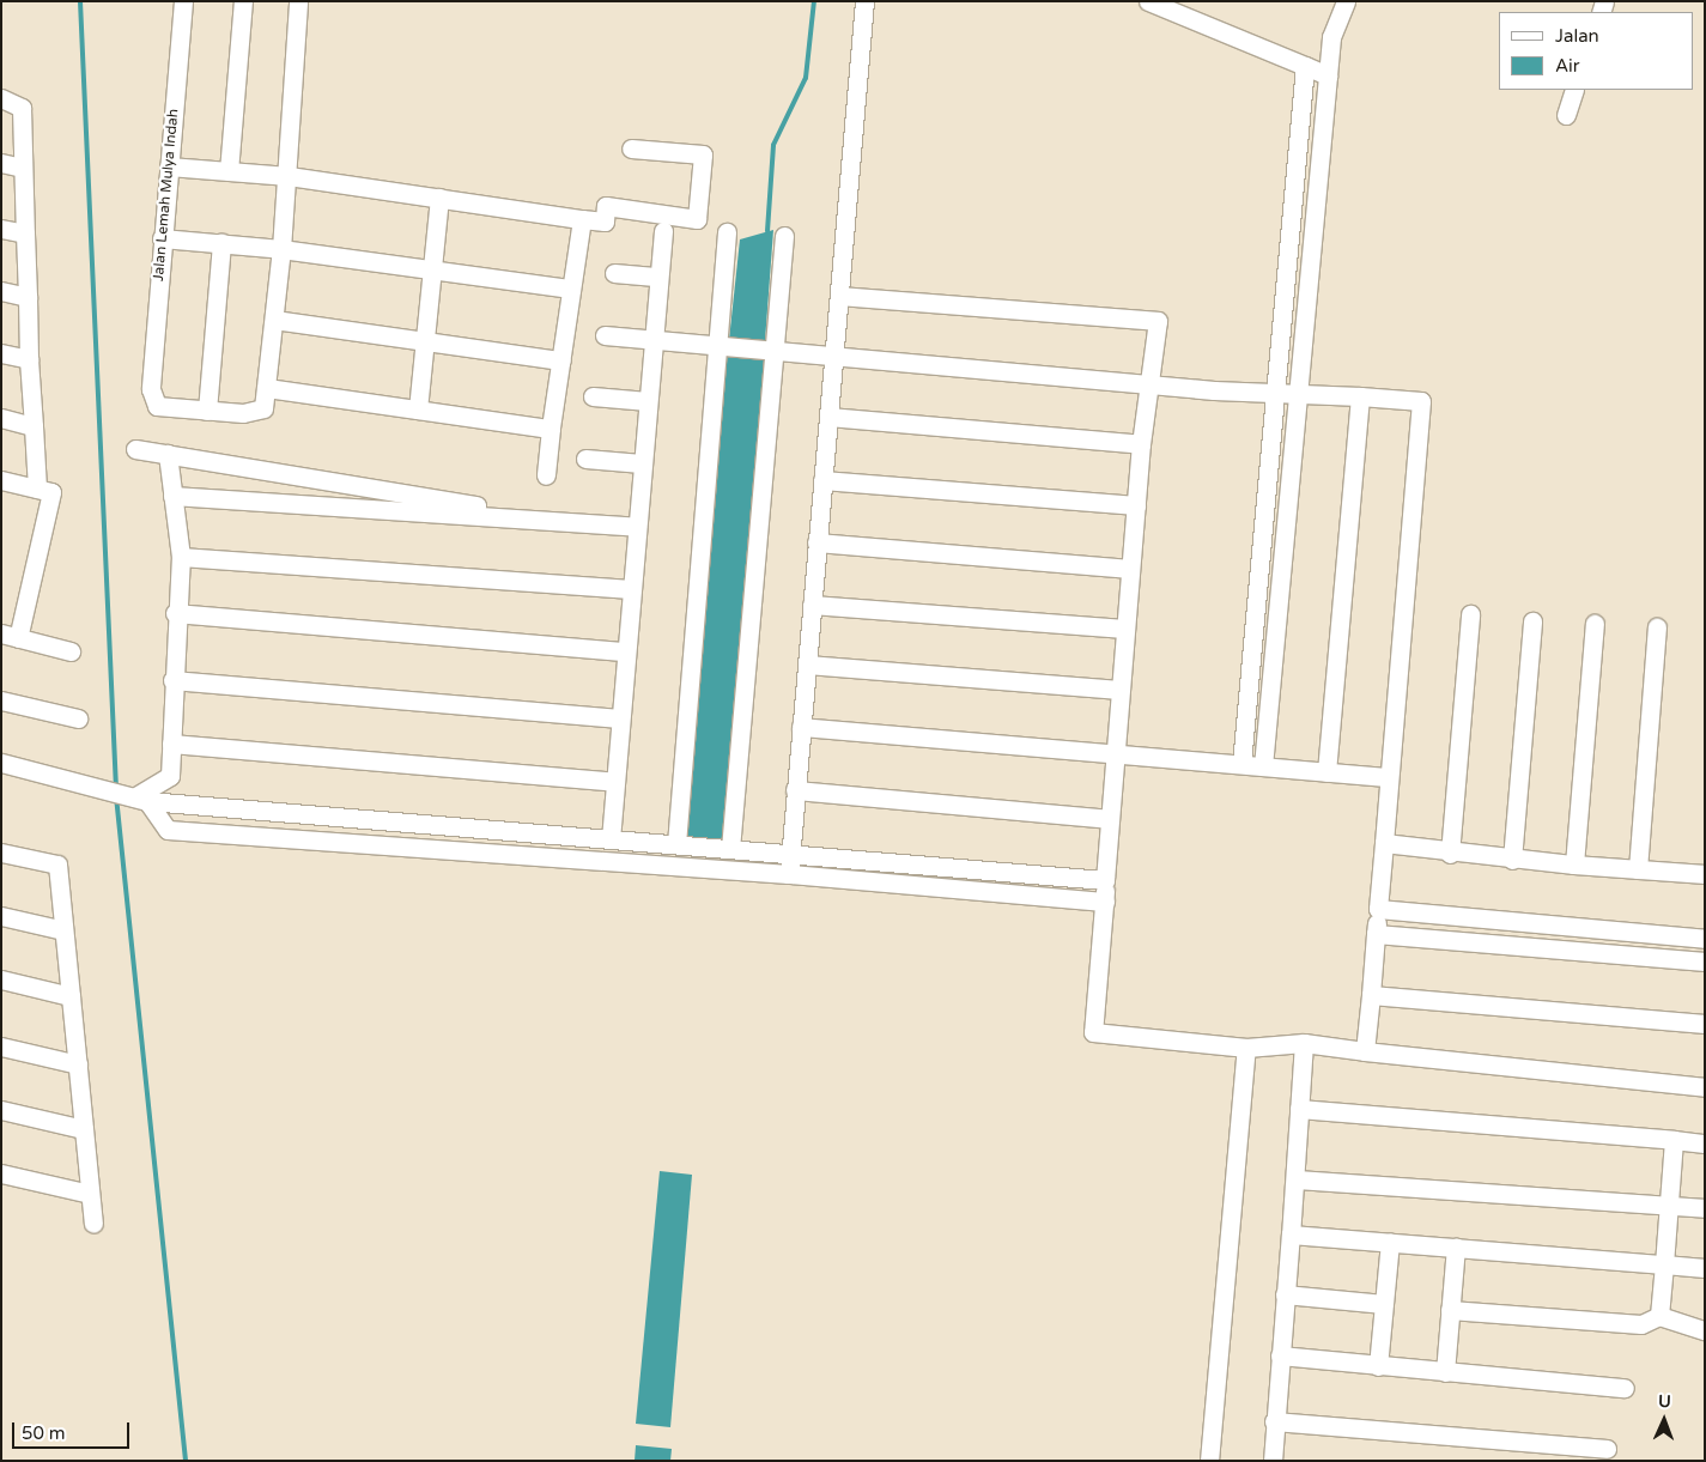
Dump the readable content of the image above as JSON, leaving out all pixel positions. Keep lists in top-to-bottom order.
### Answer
{
  "streets": {
    "street": ["Jalan Lemah Mulya Indah"]
  },
  "legend": ["Jalan", "Air"],
  "scale_bar": "50 m",
  "north": "top"
}
